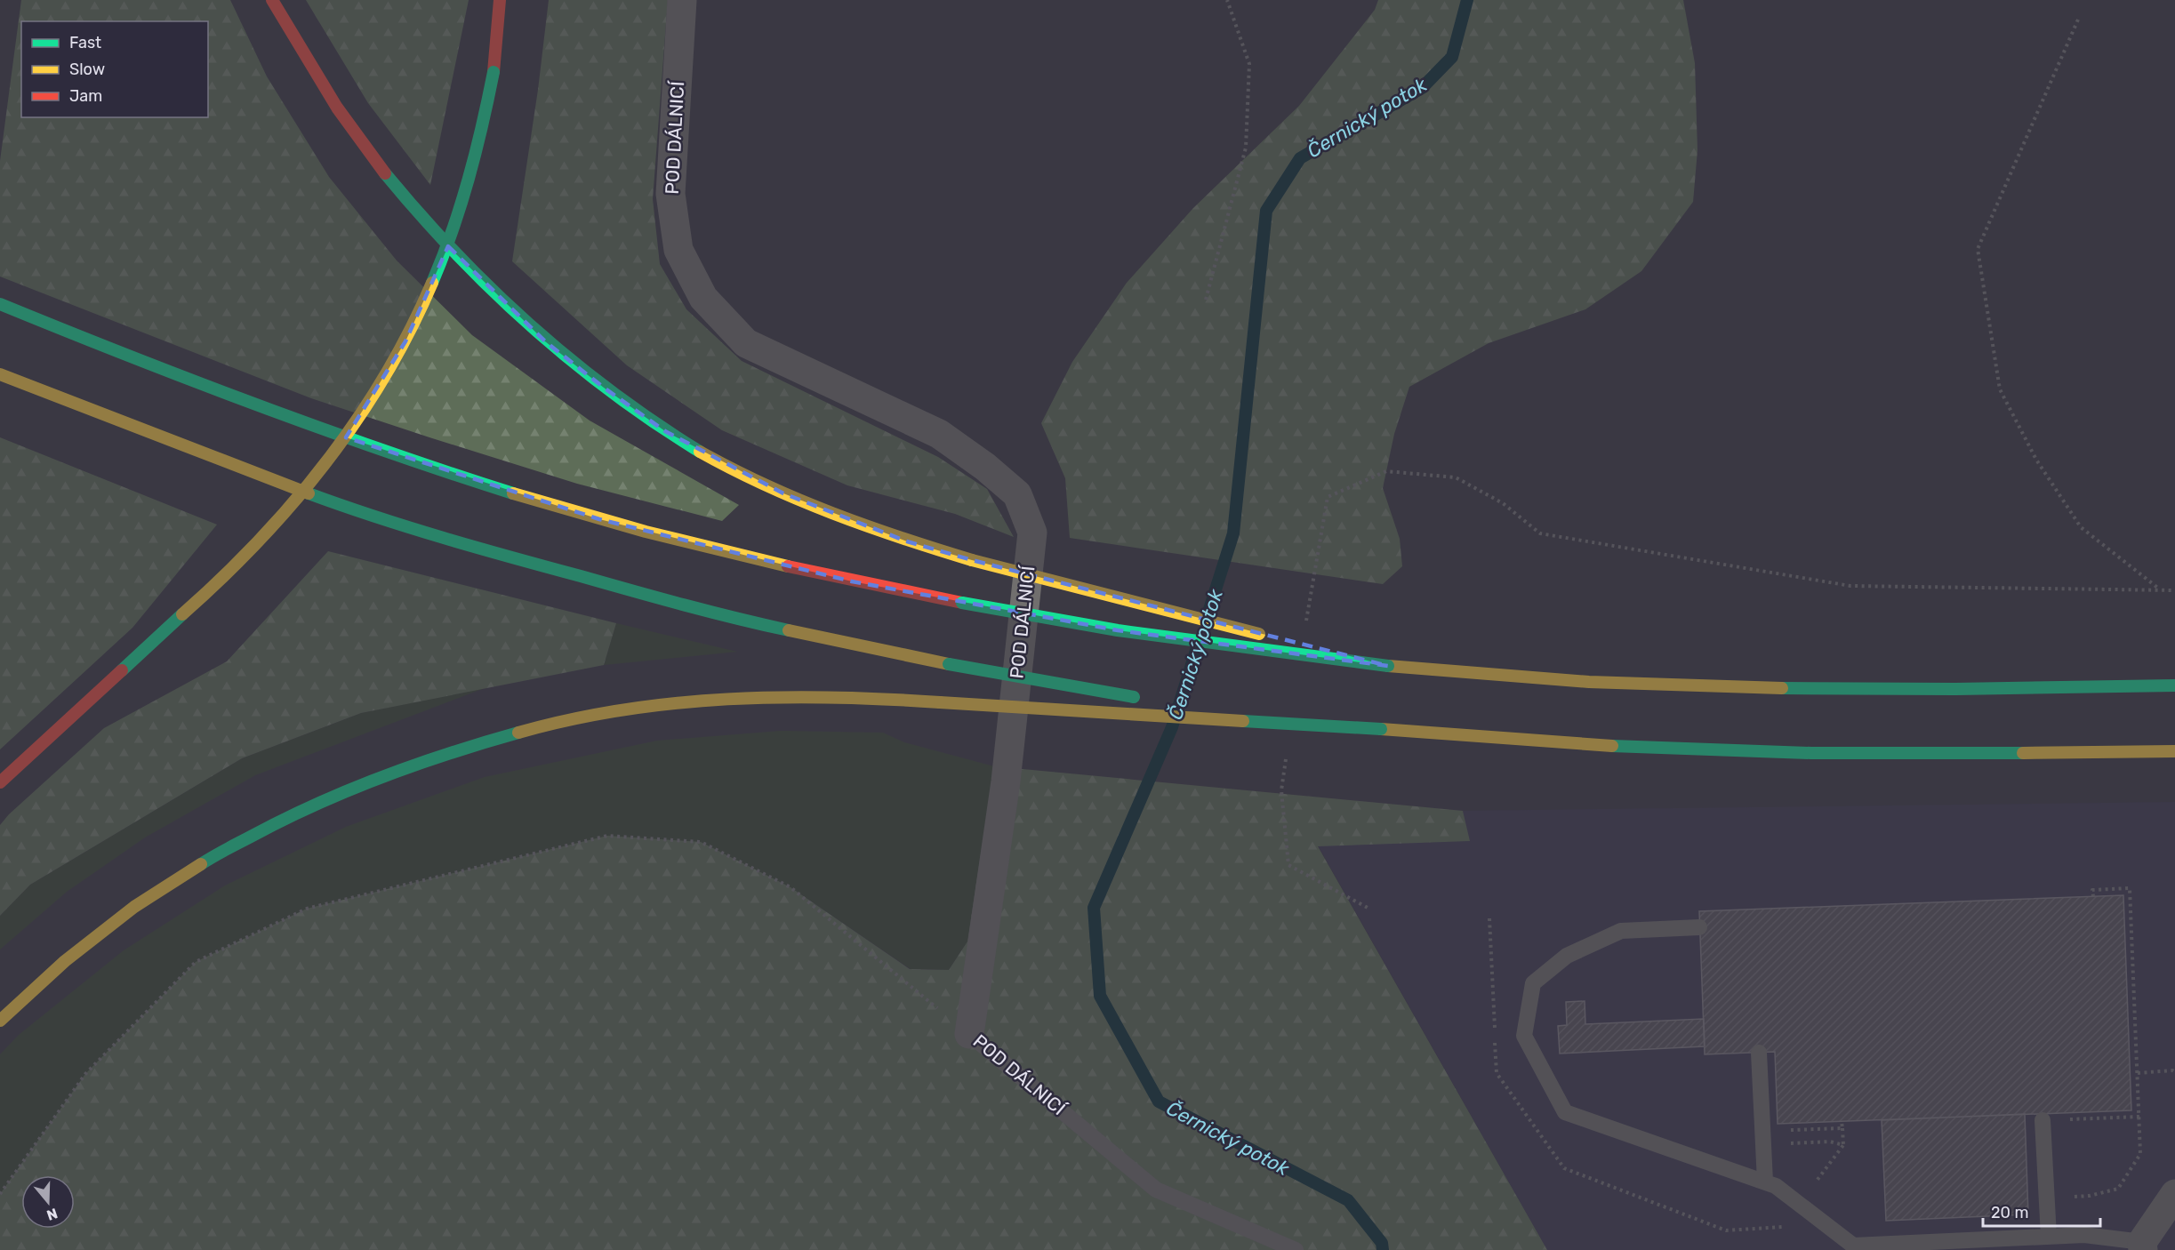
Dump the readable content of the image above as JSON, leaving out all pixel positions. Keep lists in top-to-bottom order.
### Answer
{
  "streets": {
    "street": ["POD DÁLNICÍ"]
  },
  "water": ["Černický potok"],
  "legend": ["Fast", "Slow", "Jam"],
  "scale_bar": "20 m",
  "north": "bottom"
}
